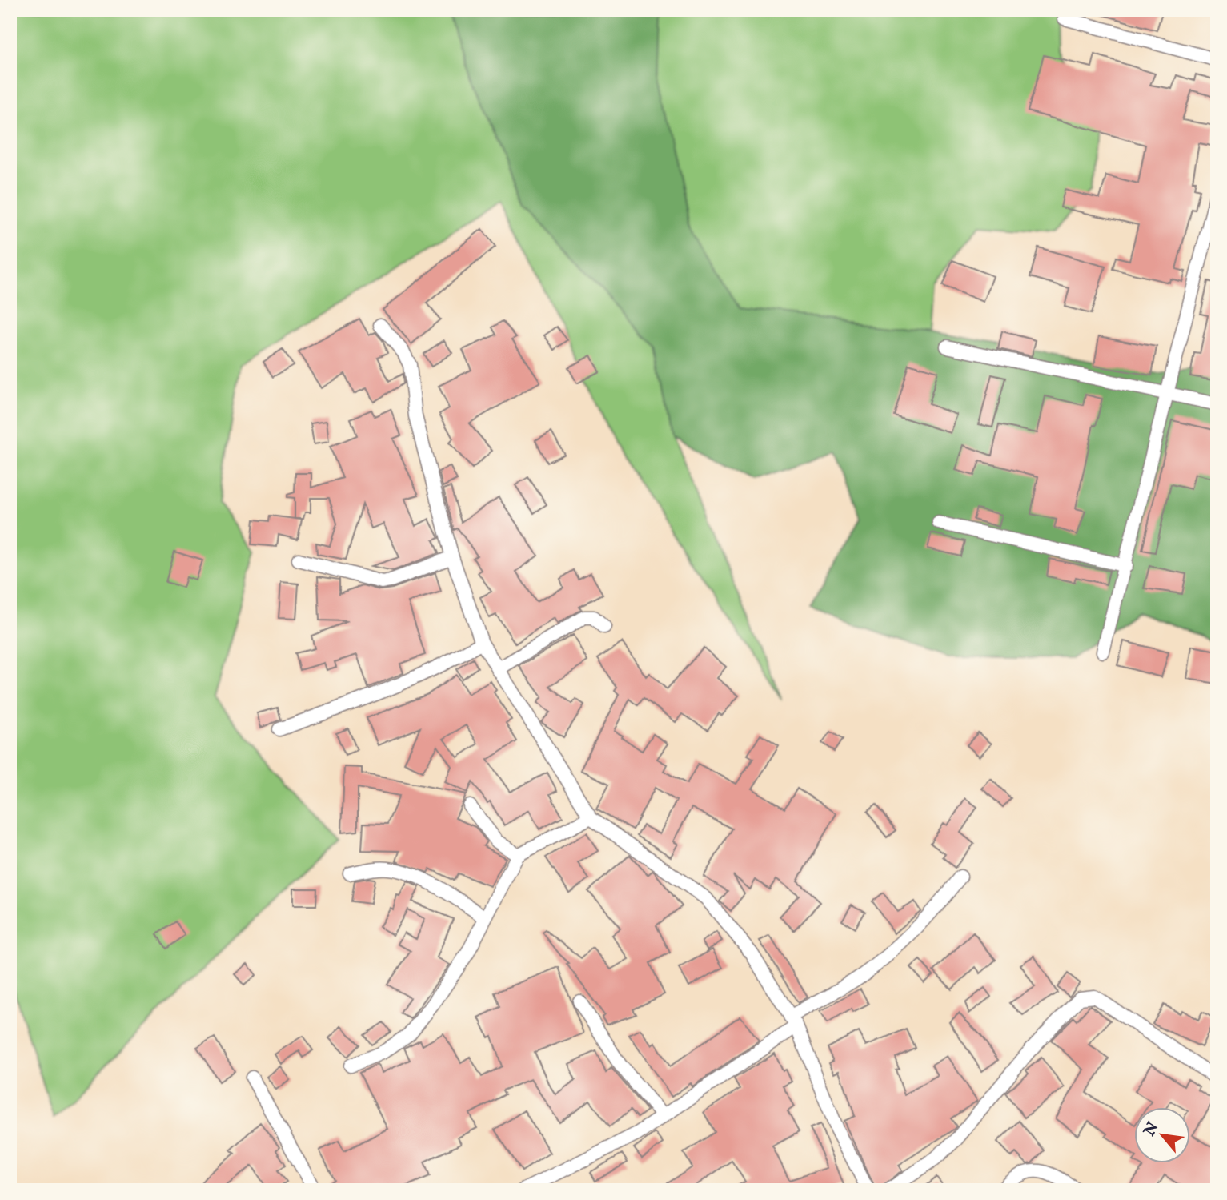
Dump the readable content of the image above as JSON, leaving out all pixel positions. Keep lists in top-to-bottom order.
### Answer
{
  "north": "top left"
}
